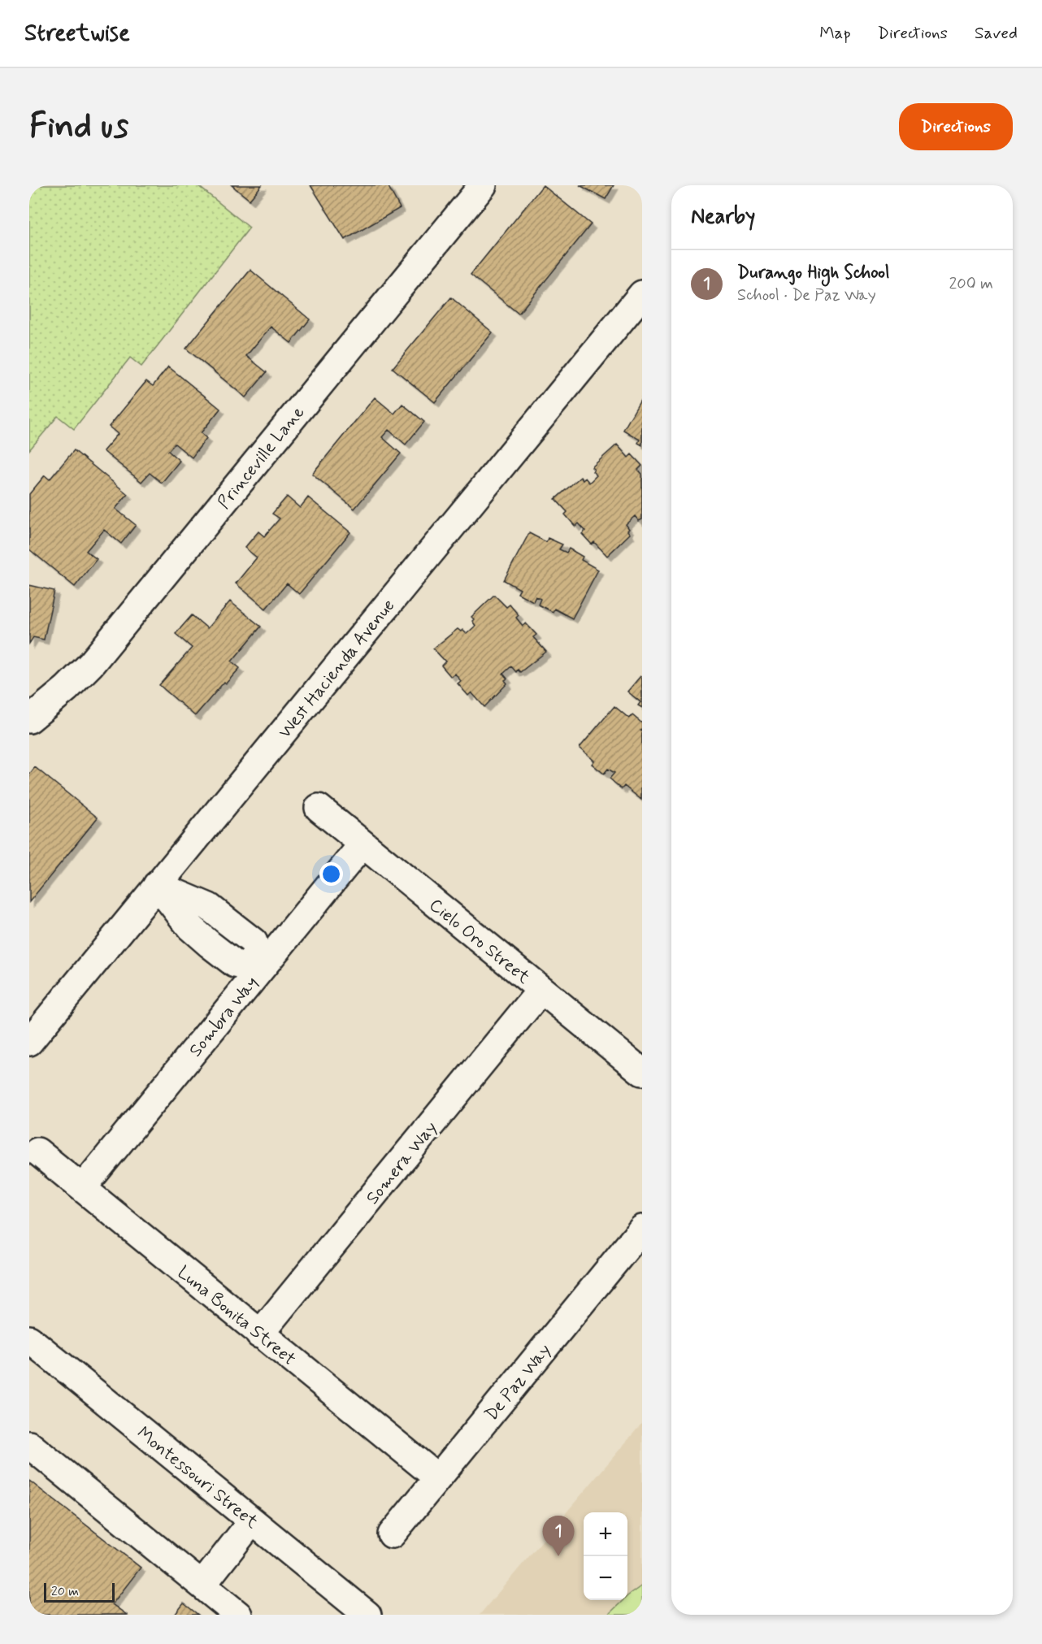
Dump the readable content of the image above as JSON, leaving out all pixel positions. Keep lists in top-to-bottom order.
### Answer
{
  "streets": {
    "street": [
      "Princeville Lane",
      "West Hacienda Avenue",
      "Cielo Oro Street",
      "Sombra Way",
      "Somera Way",
      "Luna Bonita Street",
      "De Paz Way",
      "Montessouri Street"
    ]
  },
  "crossings": [
    ["Cielo Oro Street", "Sombra Way"],
    ["Cielo Oro Street", "Somera Way"],
    ["Sombra Way", "Luna Bonita Street"],
    ["Somera Way", "Luna Bonita Street"],
    ["Luna Bonita Street", "De Paz Way"]
  ],
  "scale_bar": "20 m",
  "page": {
    "header": "Streetwise",
    "nav": ["Map", "Directions", "Saved"],
    "buttons": "Directions",
    "title": "Find us",
    "heading": "Nearby",
    "list": [
      {
        "mark": "1",
        "name": "Durango High School",
        "note": "School · De Paz Way",
        "value": "200 m"
      }
    ],
    "map_buttons": ["+", "−"],
    "pins": "1",
    "scale": "20 m"
  }
}
